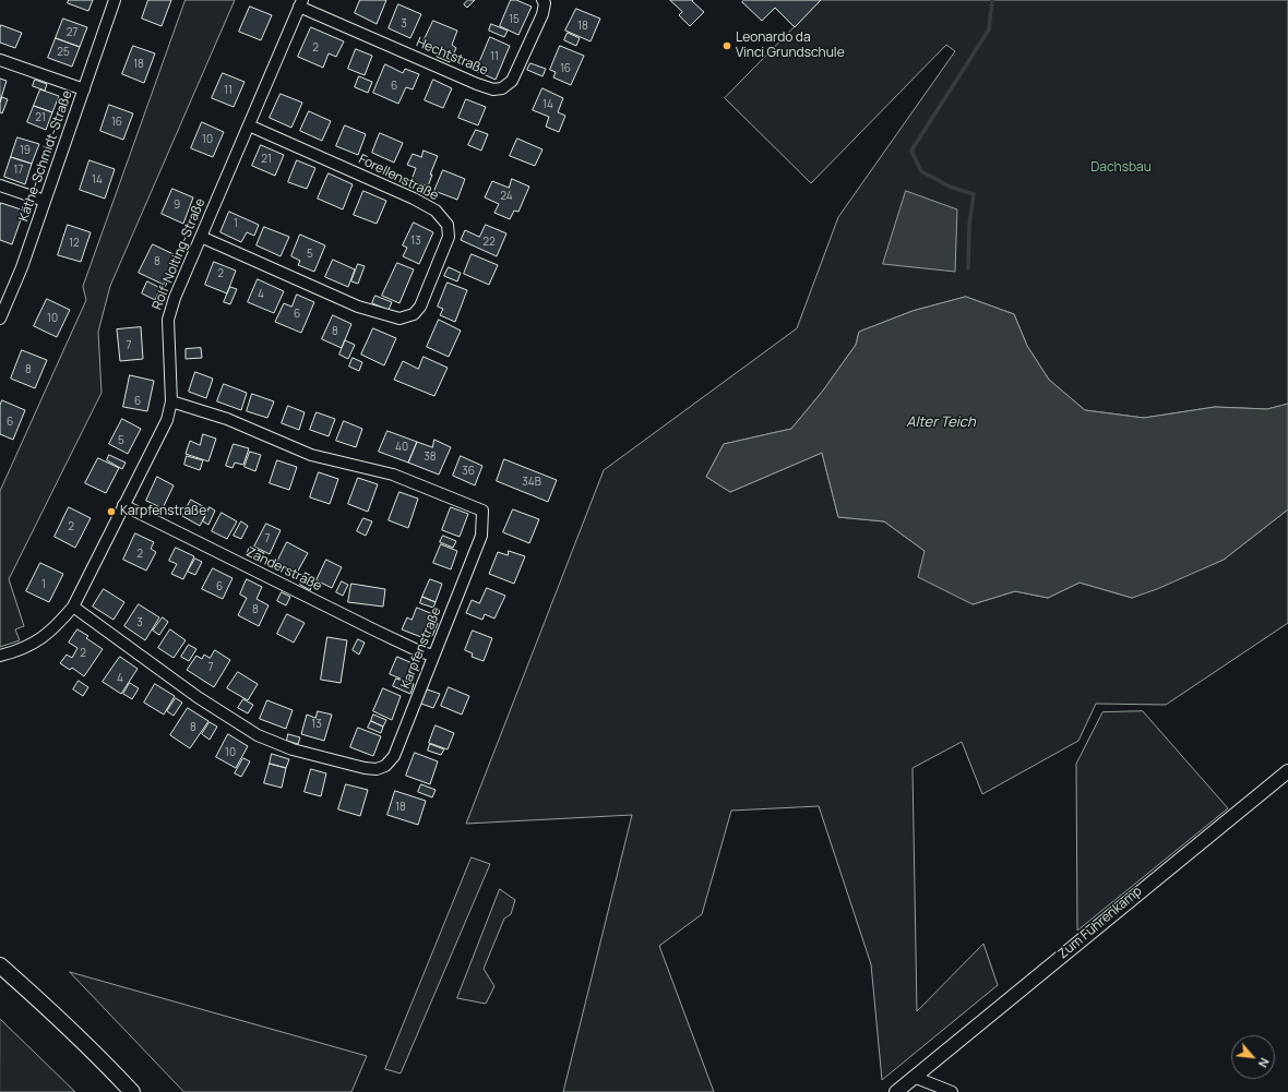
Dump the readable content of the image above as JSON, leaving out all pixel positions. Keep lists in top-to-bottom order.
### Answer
{
  "streets": {
    "street": [
      "Hechtstraße",
      "Käthe-Schmidt-Straße",
      "Forellenstraße",
      "Rolf-Nolting-Straße",
      "Zanderstraße",
      "Karpfenstraße",
      "Zum Fuhrenkamp"
    ]
  },
  "crossings": [
    ["Hechtstraße", "Rolf-Nolting-Straße"],
    ["Forellenstraße", "Rolf-Nolting-Straße"],
    ["Rolf-Nolting-Straße", "Zanderstraße"],
    ["Rolf-Nolting-Straße", "Karpfenstraße"],
    ["Zanderstraße", "Karpfenstraße"]
  ],
  "water": ["Alter Teich"],
  "parks": ["Dachsbau"],
  "places": ["Leonardo da Vinci Grundschule", "Karpfenstraße"],
  "house_numbers": [
    "15",
    "3",
    "18",
    "27",
    "2",
    "25",
    "11",
    "18",
    "16",
    "6",
    "11",
    "14",
    "21",
    "16",
    "10",
    "19",
    "21",
    "17",
    "14",
    "24",
    "9",
    "1",
    "13",
    "22",
    "12",
    "5",
    "8",
    "2",
    "4",
    "6",
    "10",
    "8",
    "7",
    "8",
    "6",
    "6",
    "5",
    "40",
    "38",
    "36",
    "34B",
    "2",
    "7",
    "2",
    "1",
    "6",
    "8",
    "3",
    "2",
    "7",
    "4",
    "13",
    "8",
    "10",
    "18"
  ],
  "north": "bottom right"
}
